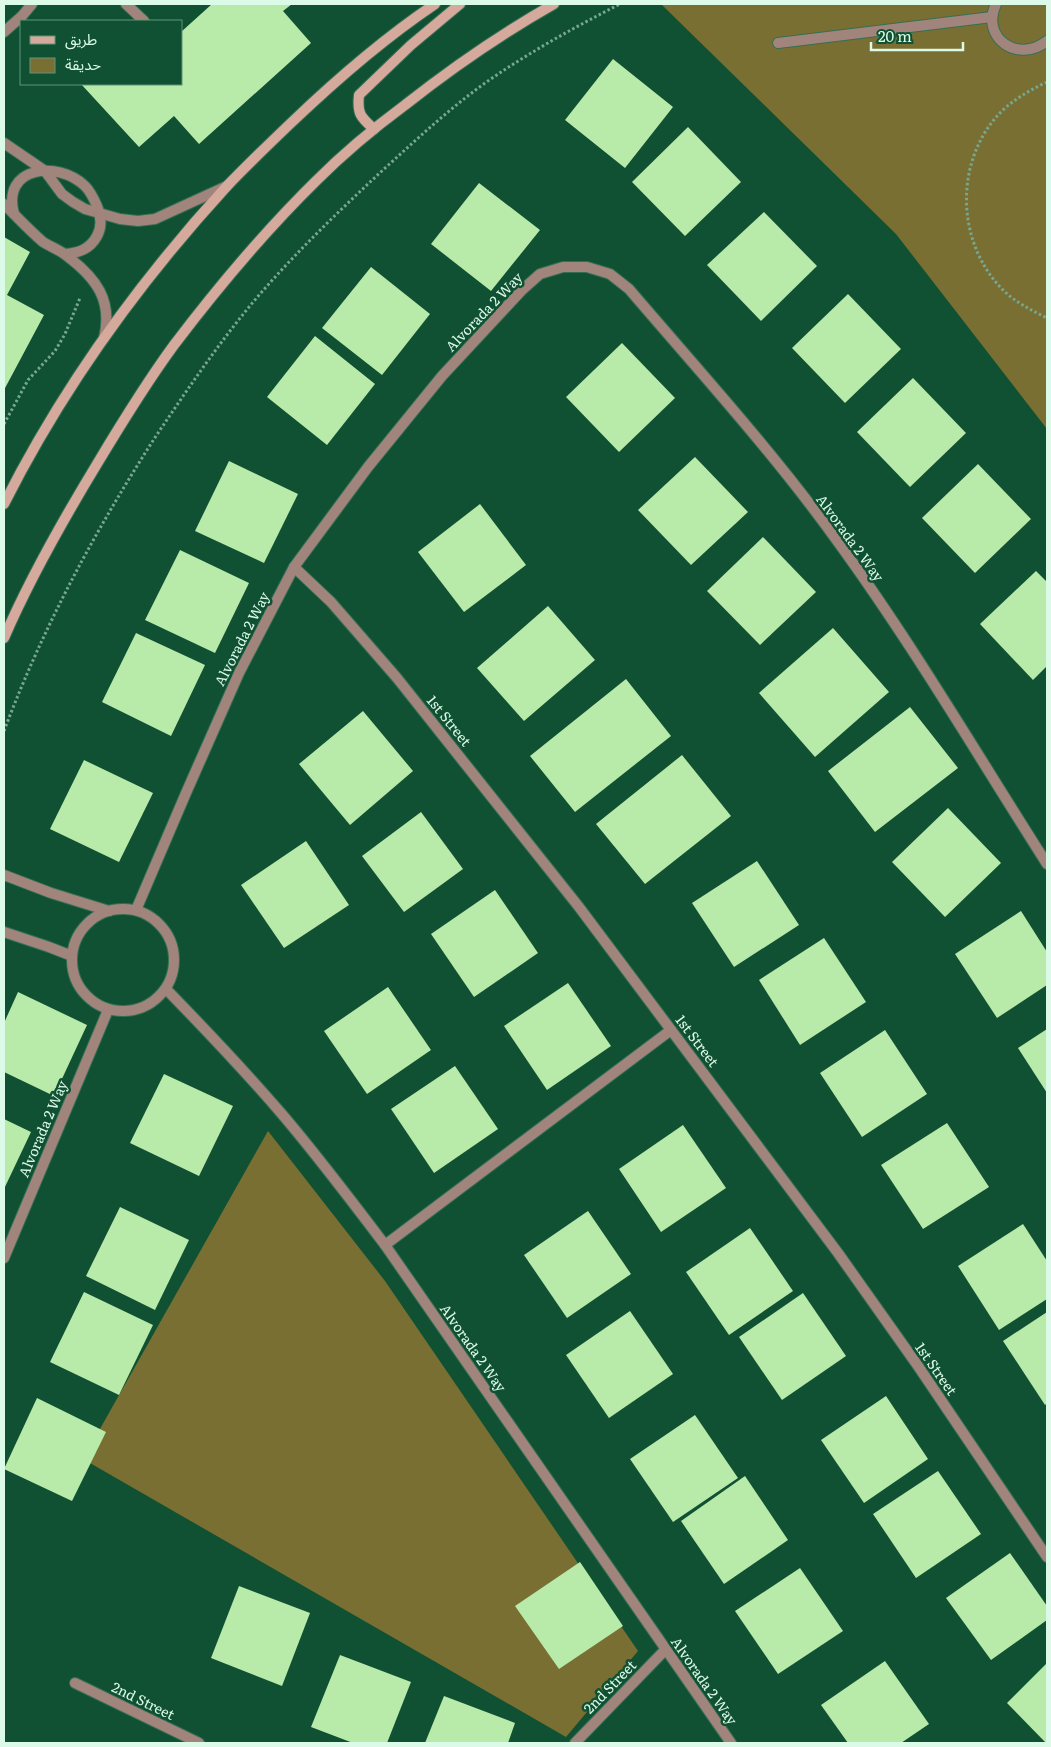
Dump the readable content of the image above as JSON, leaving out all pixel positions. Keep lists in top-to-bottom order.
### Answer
{
  "streets": {
    "street": ["Alvorada 2 Way", "1st Street", "2nd Street"]
  },
  "crossings": [
    ["Alvorada 2 Way", "1st Street"],
    ["Alvorada 2 Way", "2nd Street"]
  ],
  "legend": ["طريق", "حديقة"],
  "scale_bar": "20 m"
}
